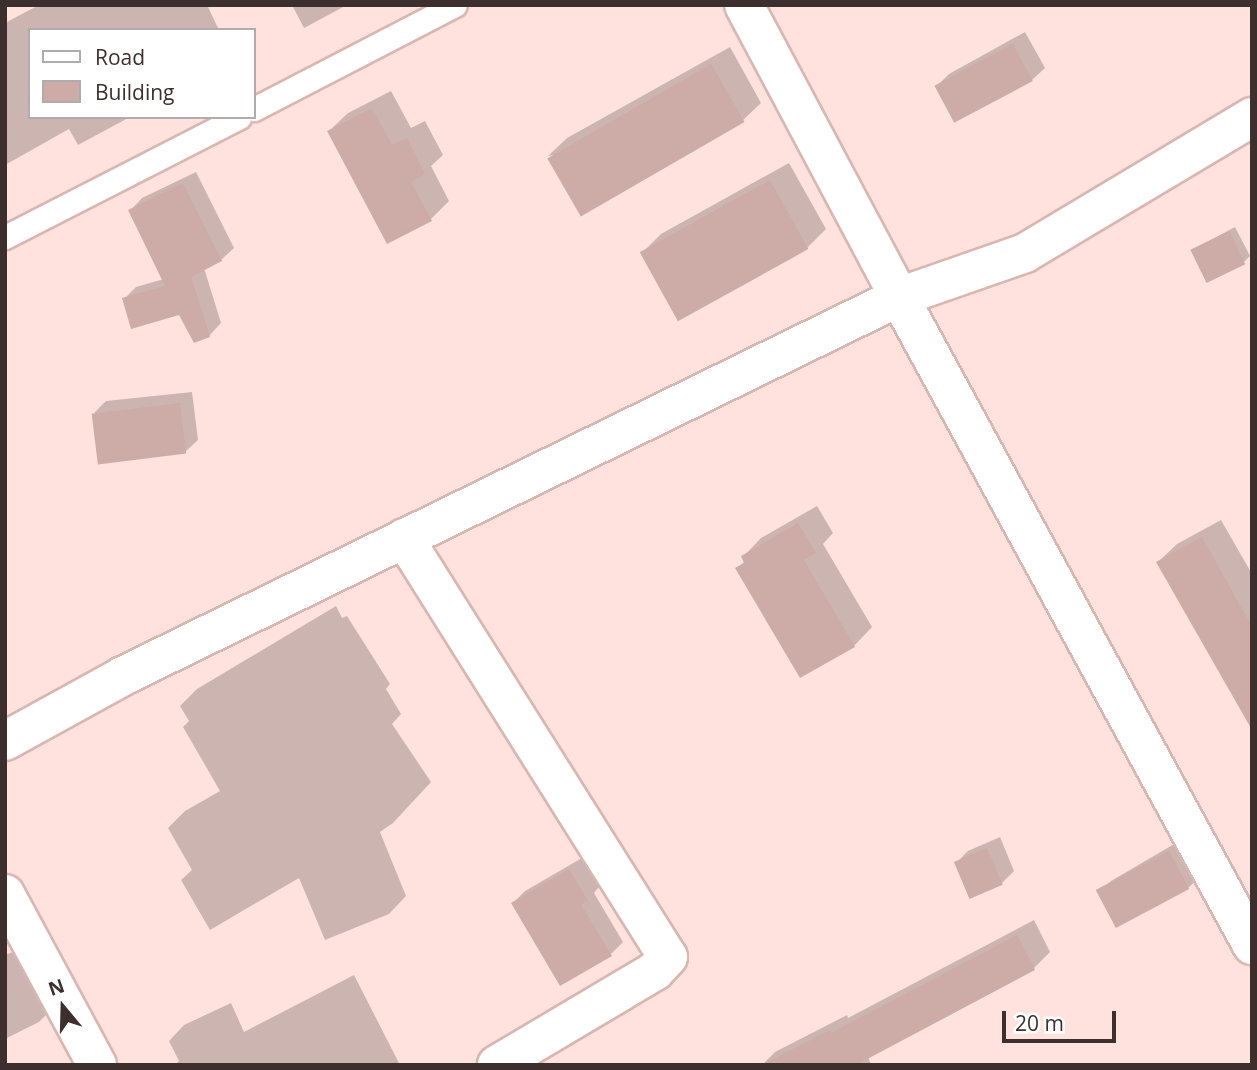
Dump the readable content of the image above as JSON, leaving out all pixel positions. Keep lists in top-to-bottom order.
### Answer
{
  "legend": ["Road", "Building"],
  "scale_bar": "20 m",
  "north": "top"
}
